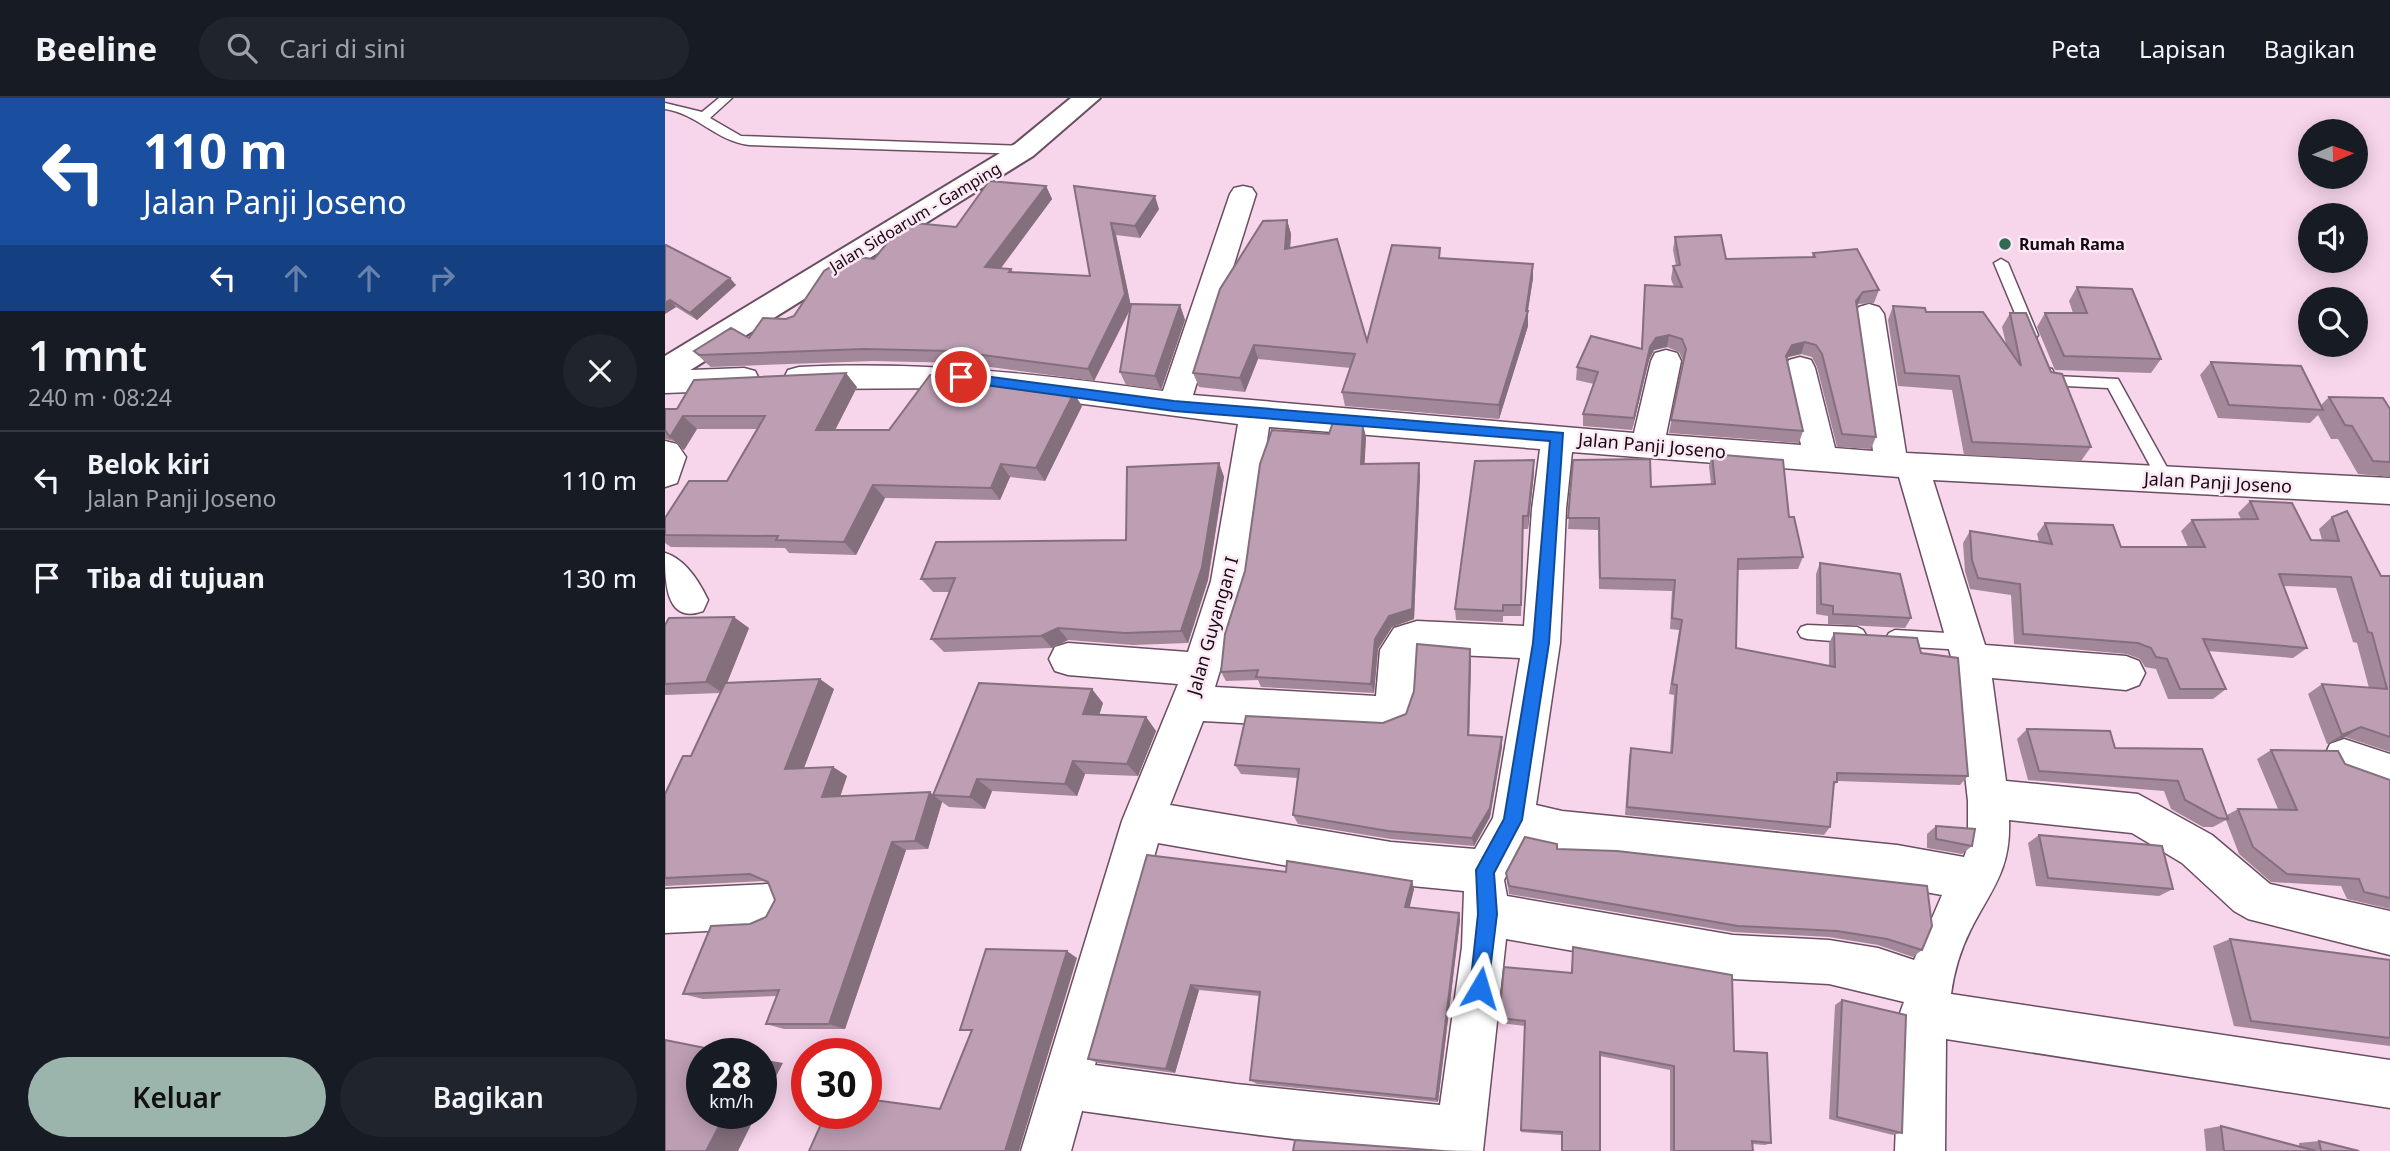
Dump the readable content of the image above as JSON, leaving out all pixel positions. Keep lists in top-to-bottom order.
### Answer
{
  "streets": {
    "main road": ["Jalan Sidoarum - Gamping"],
    "street": ["Jalan Panji Joseno", "Jalan Guyangan I"]
  },
  "crossings": [
    ["Jalan Panji Joseno", "Jalan Guyangan I"]
  ],
  "places": ["Rumah Rama"],
  "north": "right",
  "page": {
    "header": "Beeline",
    "search": "Cari di sini",
    "nav": ["Peta", "Lapisan", "Bagikan"],
    "turn": ["110 m", "Jalan Panji Joseno"],
    "heading": ["1 mnt", "240 m · 08:24"],
    "list": [
      {
        "name": "Belok kiri",
        "note": "Jalan Panji Joseno",
        "value": "110 m"
      },
      {
        "name": "Tiba di tujuan",
        "value": "130 m"
      }
    ],
    "speed": "28 km/h",
    "limit": "30",
    "buttons": ["Keluar", "Bagikan"]
  }
}
